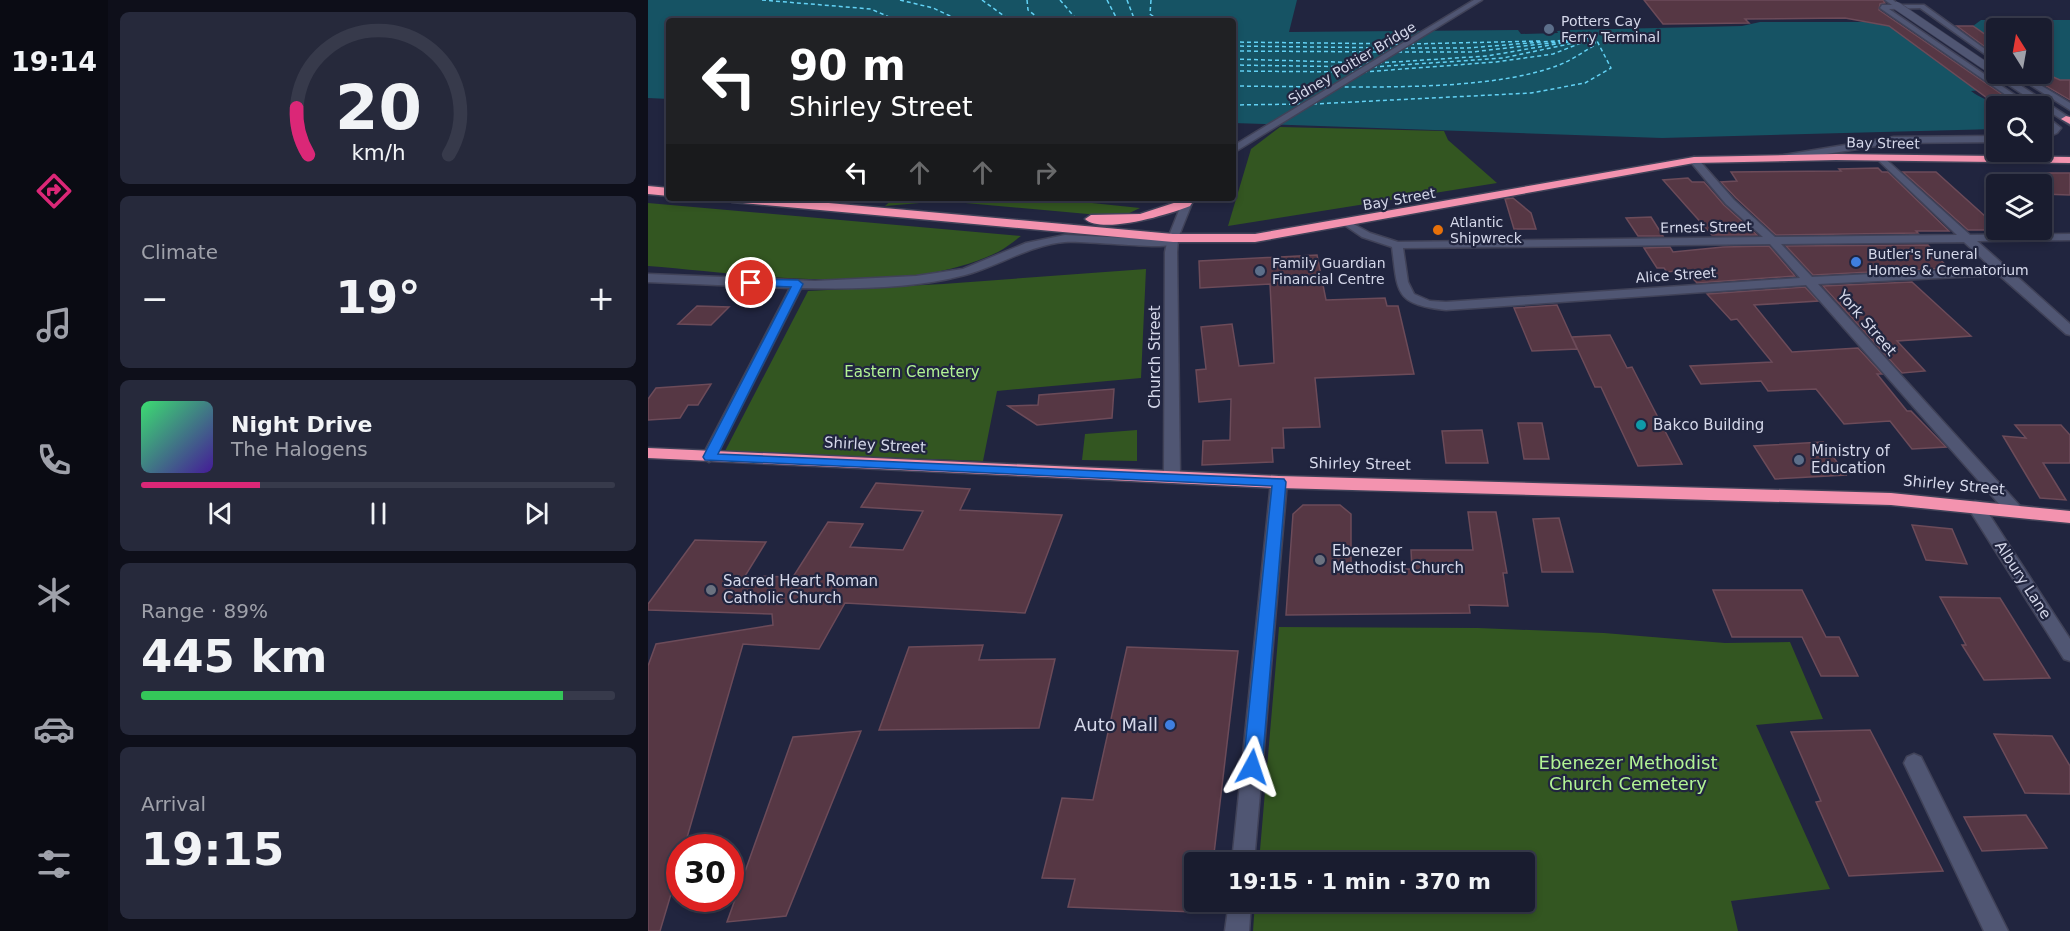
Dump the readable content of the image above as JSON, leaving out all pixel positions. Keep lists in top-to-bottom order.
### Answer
{
  "streets": {
    "highway": ["Bay Street", "Shirley Street"],
    "street": [
      "Sidney Poitier Bridge",
      "Ernest Street",
      "Alice Street",
      "York Street",
      "Church Street",
      "Albury Lane"
    ]
  },
  "crossings": [
    ["Bay Street", "Ernest Street"],
    ["Bay Street", "York Street"],
    ["Bay Street", "Church Street"],
    ["Ernest Street", "Alice Street"],
    ["Ernest Street", "York Street"],
    ["Alice Street", "York Street"],
    ["York Street", "Shirley Street"],
    ["Church Street", "Shirley Street"],
    ["Shirley Street", "Albury Lane"]
  ],
  "parks": ["Eastern Cemetery", "Ebenezer Methodist Church Cemetery"],
  "places": [
    "Potters Cay Ferry Terminal",
    "Atlantic Shipwreck",
    "Butler's Funeral Homes & Crematorium",
    "Family Guardian Financial Centre",
    "Bakco Building",
    "Ministry of Education",
    "Ebenezer Methodist Church",
    "Sacred Heart Roman Catholic Church",
    "Auto Mall"
  ],
  "north": "top",
  "page": {
    "tabs": "19:14",
    "turn": ["90 m", "Shirley Street"],
    "tile": [
      "Climate",
      ["Range · 89%", "445 km"],
      ["Arrival", "19:15"]
    ],
    "heat": ["−", "19°", "+"],
    "song": ["Night Drive", "The Halogens"],
    "limit": "30",
    "trip": "19:15 · 1 min · 370 m",
    "gauge": ["20", "km/h"]
  }
}
